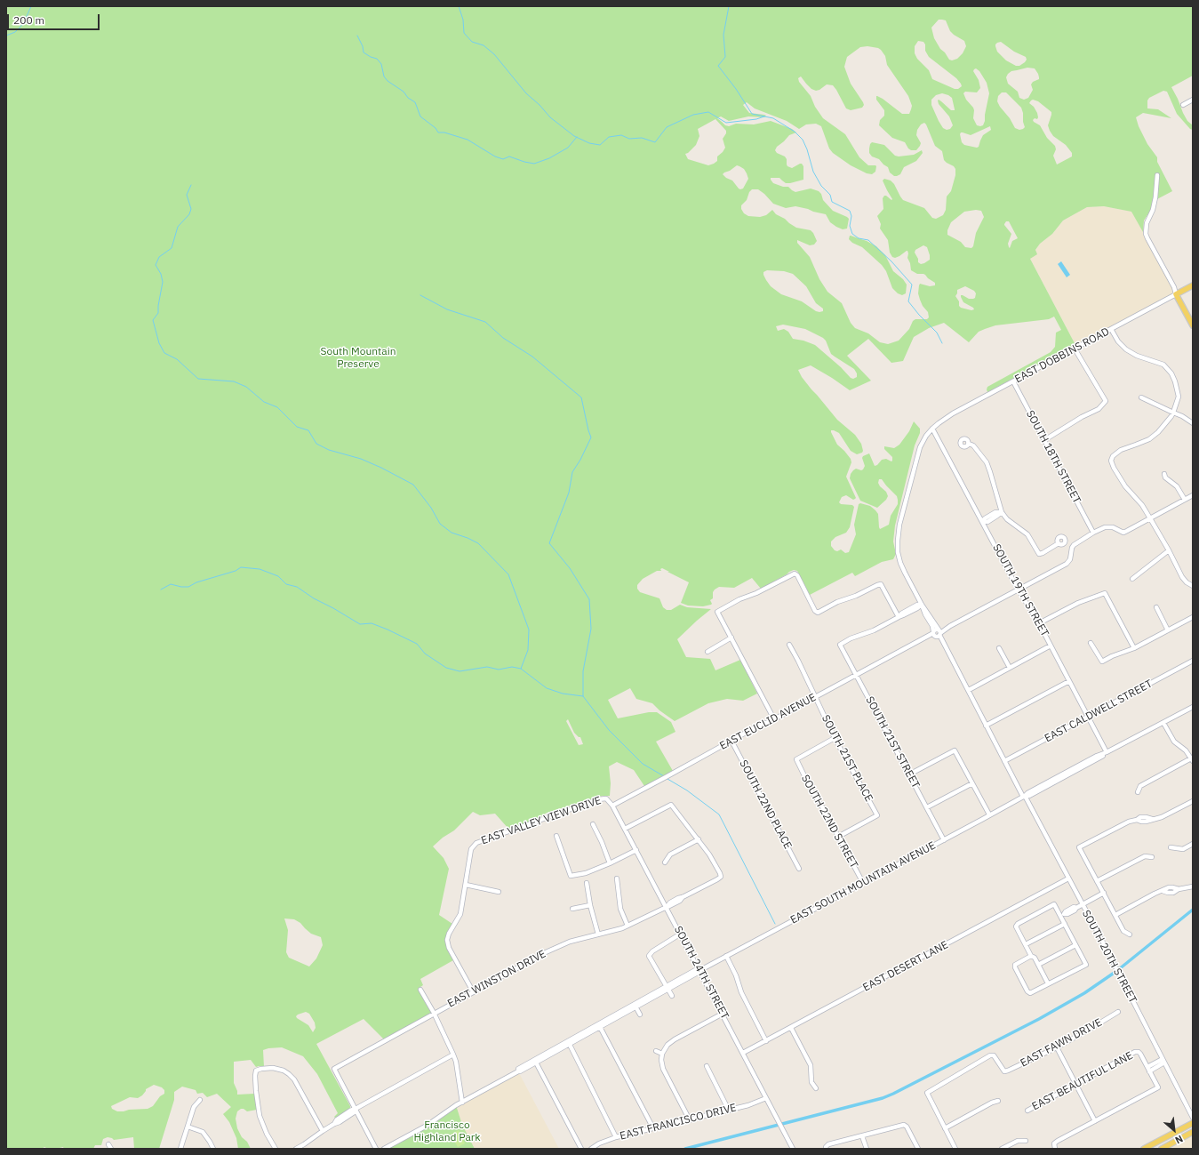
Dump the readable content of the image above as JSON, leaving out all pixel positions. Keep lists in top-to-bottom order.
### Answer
{
  "streets": {
    "main road": ["EAST DOBBINS ROAD"],
    "street": [
      "SOUTH 18TH STREET",
      "SOUTH 19TH STREET",
      "EAST CALDWELL STREET",
      "EAST EUCLID AVENUE",
      "SOUTH 21ST STREET",
      "SOUTH 21ST PLACE",
      "SOUTH 22ND PLACE",
      "EAST VALLEY VIEW DRIVE",
      "SOUTH 22ND STREET",
      "EAST SOUTH MOUNTAIN AVENUE",
      "SOUTH 20TH STREET",
      "EAST DESERT LANE",
      "SOUTH 24TH STREET",
      "EAST WINSTON DRIVE",
      "EAST FAWN DRIVE",
      "EAST BEAUTIFUL LANE",
      "EAST FRANCISCO DRIVE"
    ]
  },
  "crossings": [
    ["EAST DOBBINS ROAD", "SOUTH 18TH STREET"],
    ["EAST DOBBINS ROAD", "SOUTH 19TH STREET"],
    ["EAST DOBBINS ROAD", "SOUTH 20TH STREET"],
    ["SOUTH 18TH STREET", "EAST EUCLID AVENUE"],
    ["SOUTH 19TH STREET", "EAST CALDWELL STREET"],
    ["SOUTH 19TH STREET", "EAST EUCLID AVENUE"],
    ["SOUTH 19TH STREET", "EAST SOUTH MOUNTAIN AVENUE"],
    ["SOUTH 19TH STREET", "SOUTH 20TH STREET"],
    ["EAST CALDWELL STREET", "SOUTH 20TH STREET"],
    ["EAST EUCLID AVENUE", "SOUTH 21ST STREET"],
    ["EAST EUCLID AVENUE", "SOUTH 21ST PLACE"],
    ["EAST EUCLID AVENUE", "SOUTH 22ND PLACE"],
    ["EAST EUCLID AVENUE", "SOUTH 20TH STREET"],
    ["EAST EUCLID AVENUE", "SOUTH 24TH STREET"],
    ["SOUTH 21ST STREET", "EAST SOUTH MOUNTAIN AVENUE"],
    ["SOUTH 21ST PLACE", "SOUTH 22ND STREET"],
    ["EAST VALLEY VIEW DRIVE", "SOUTH 24TH STREET"],
    ["SOUTH 22ND STREET", "EAST SOUTH MOUNTAIN AVENUE"],
    ["EAST SOUTH MOUNTAIN AVENUE", "SOUTH 20TH STREET"],
    ["EAST SOUTH MOUNTAIN AVENUE", "SOUTH 24TH STREET"],
    ["SOUTH 20TH STREET", "EAST DESERT LANE"],
    ["EAST DESERT LANE", "SOUTH 24TH STREET"],
    ["SOUTH 24TH STREET", "EAST WINSTON DRIVE"],
    ["SOUTH 24TH STREET", "EAST FRANCISCO DRIVE"]
  ],
  "parks": ["South Mountain Preserve", "Francisco Highland Park"],
  "scale_bar": "200 m",
  "north": "bottom right"
}
